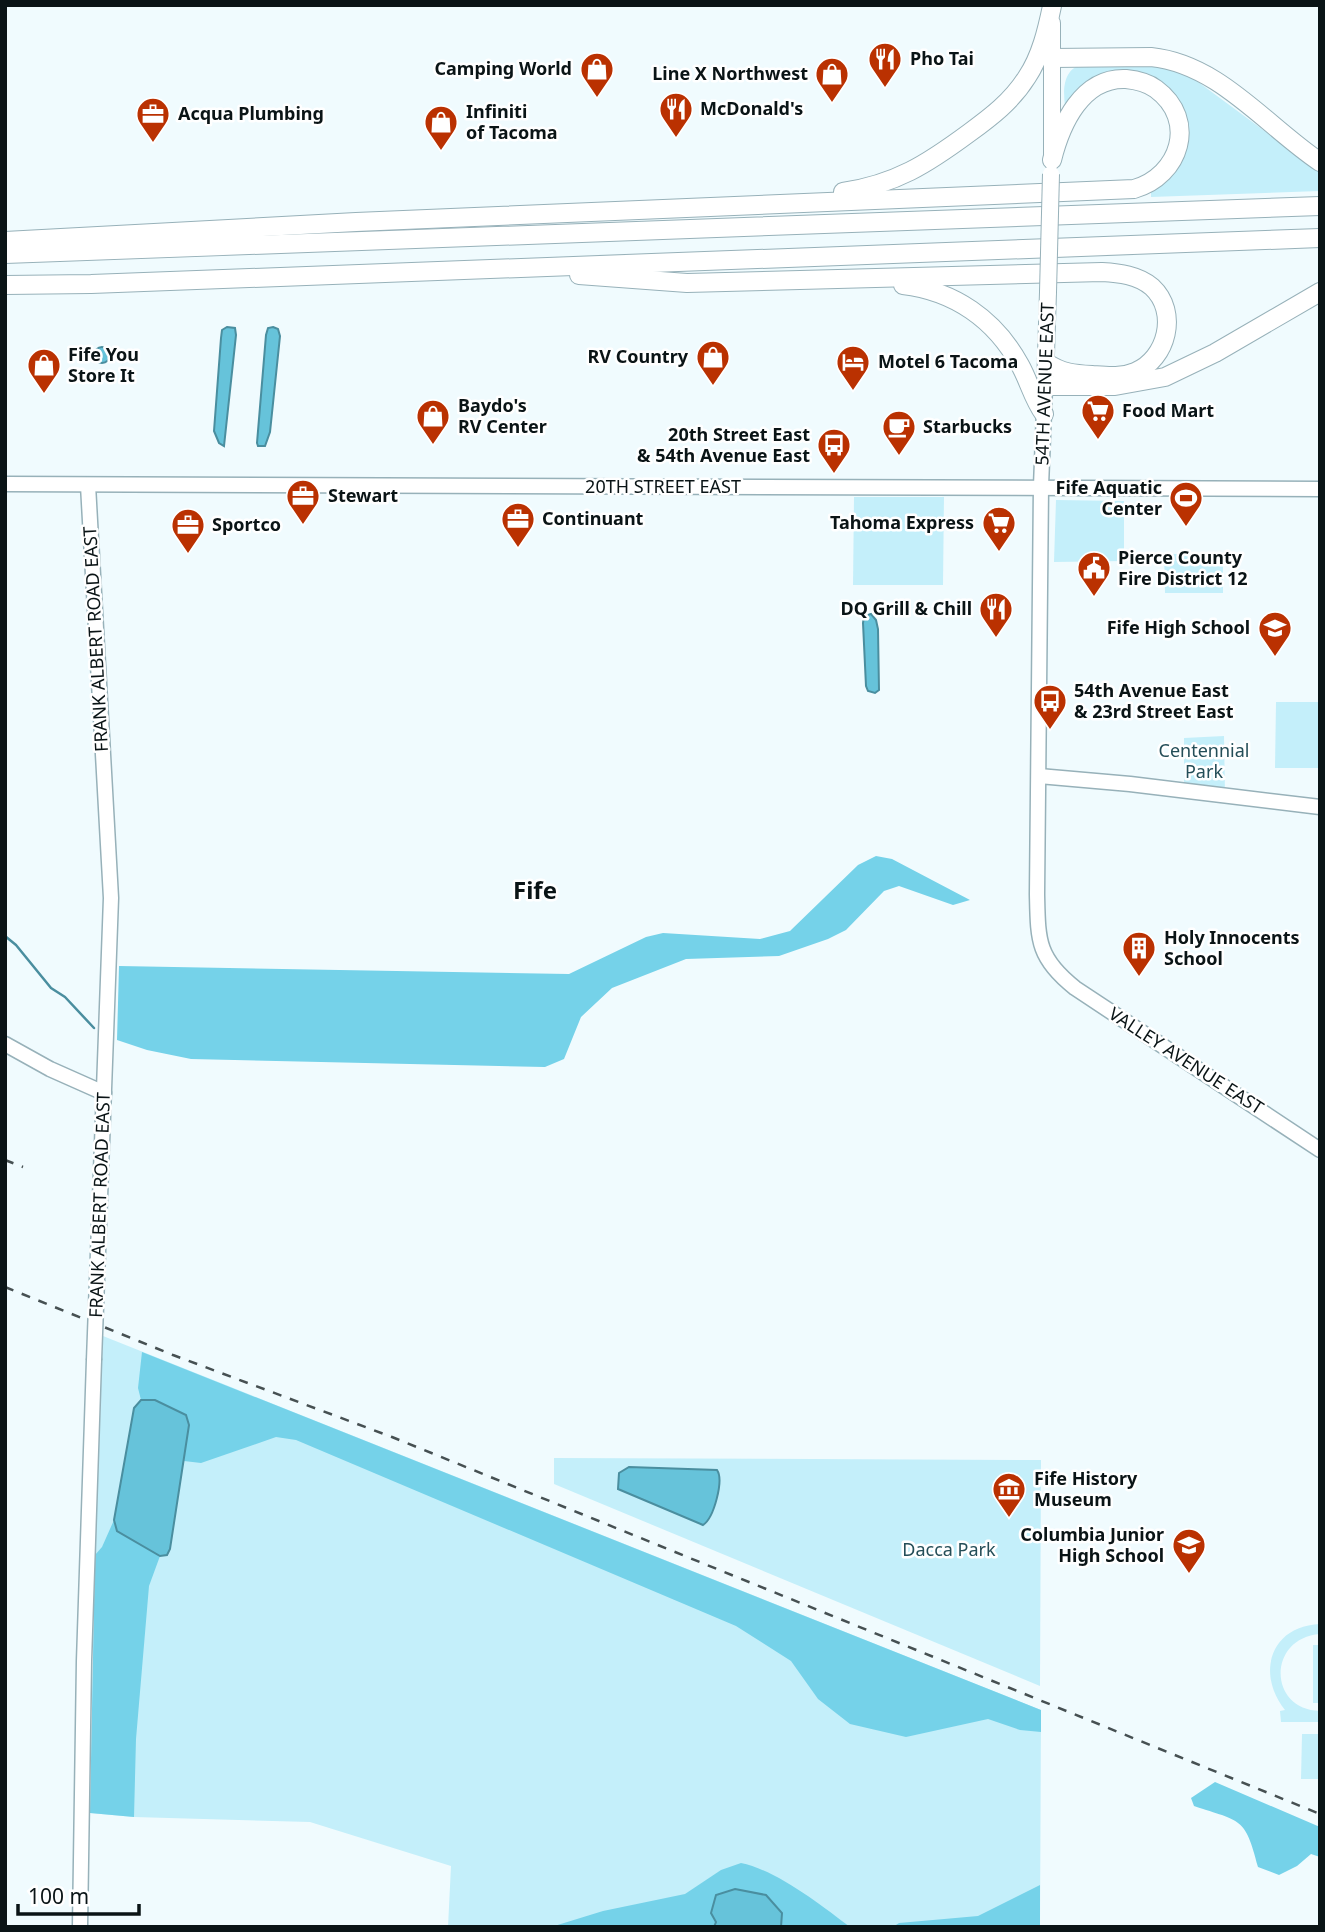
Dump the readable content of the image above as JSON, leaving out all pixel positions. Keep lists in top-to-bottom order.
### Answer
{
  "streets": {
    "main road": [
      "54TH AVENUE EAST",
      "20TH STREET EAST",
      "FRANK ALBERT ROAD EAST",
      "VALLEY AVENUE EAST"
    ]
  },
  "crossings": [
    ["54TH AVENUE EAST", "20TH STREET EAST"],
    ["54TH AVENUE EAST", "VALLEY AVENUE EAST"],
    ["20TH STREET EAST", "FRANK ALBERT ROAD EAST"]
  ],
  "districts": ["Fife"],
  "parks": ["Centennial Park", "Dacca Park"],
  "places": {
    "restaurant": ["Pho Tai", "McDonald's", "DQ Grill & Chill"],
    "shop": [
      "Camping World",
      "Line X Northwest",
      "Infiniti of Tacoma",
      "RV Country",
      "Fife You Store It",
      "Baydo's RV Center"
    ],
    "office": [
      "Acqua Plumbing",
      "Stewart",
      "Continuant",
      "Sportco"
    ],
    "hotel": ["Motel 6 Tacoma"],
    "supermarket": ["Food Mart", "Tahoma Express"],
    "cafe": ["Starbucks"],
    "bus stop": ["20th Street East & 54th Avenue East", "54th Avenue East & 23rd Street East"],
    "sports": ["Fife Aquatic Center"],
    "public building": ["Pierce County Fire District 12"],
    "school or university": ["Fife High School", "Columbia Junior High School"],
    "building": ["Holy Innocents School"],
    "museum": ["Fife History Museum"]
  },
  "scale_bar": "100 m"
}
